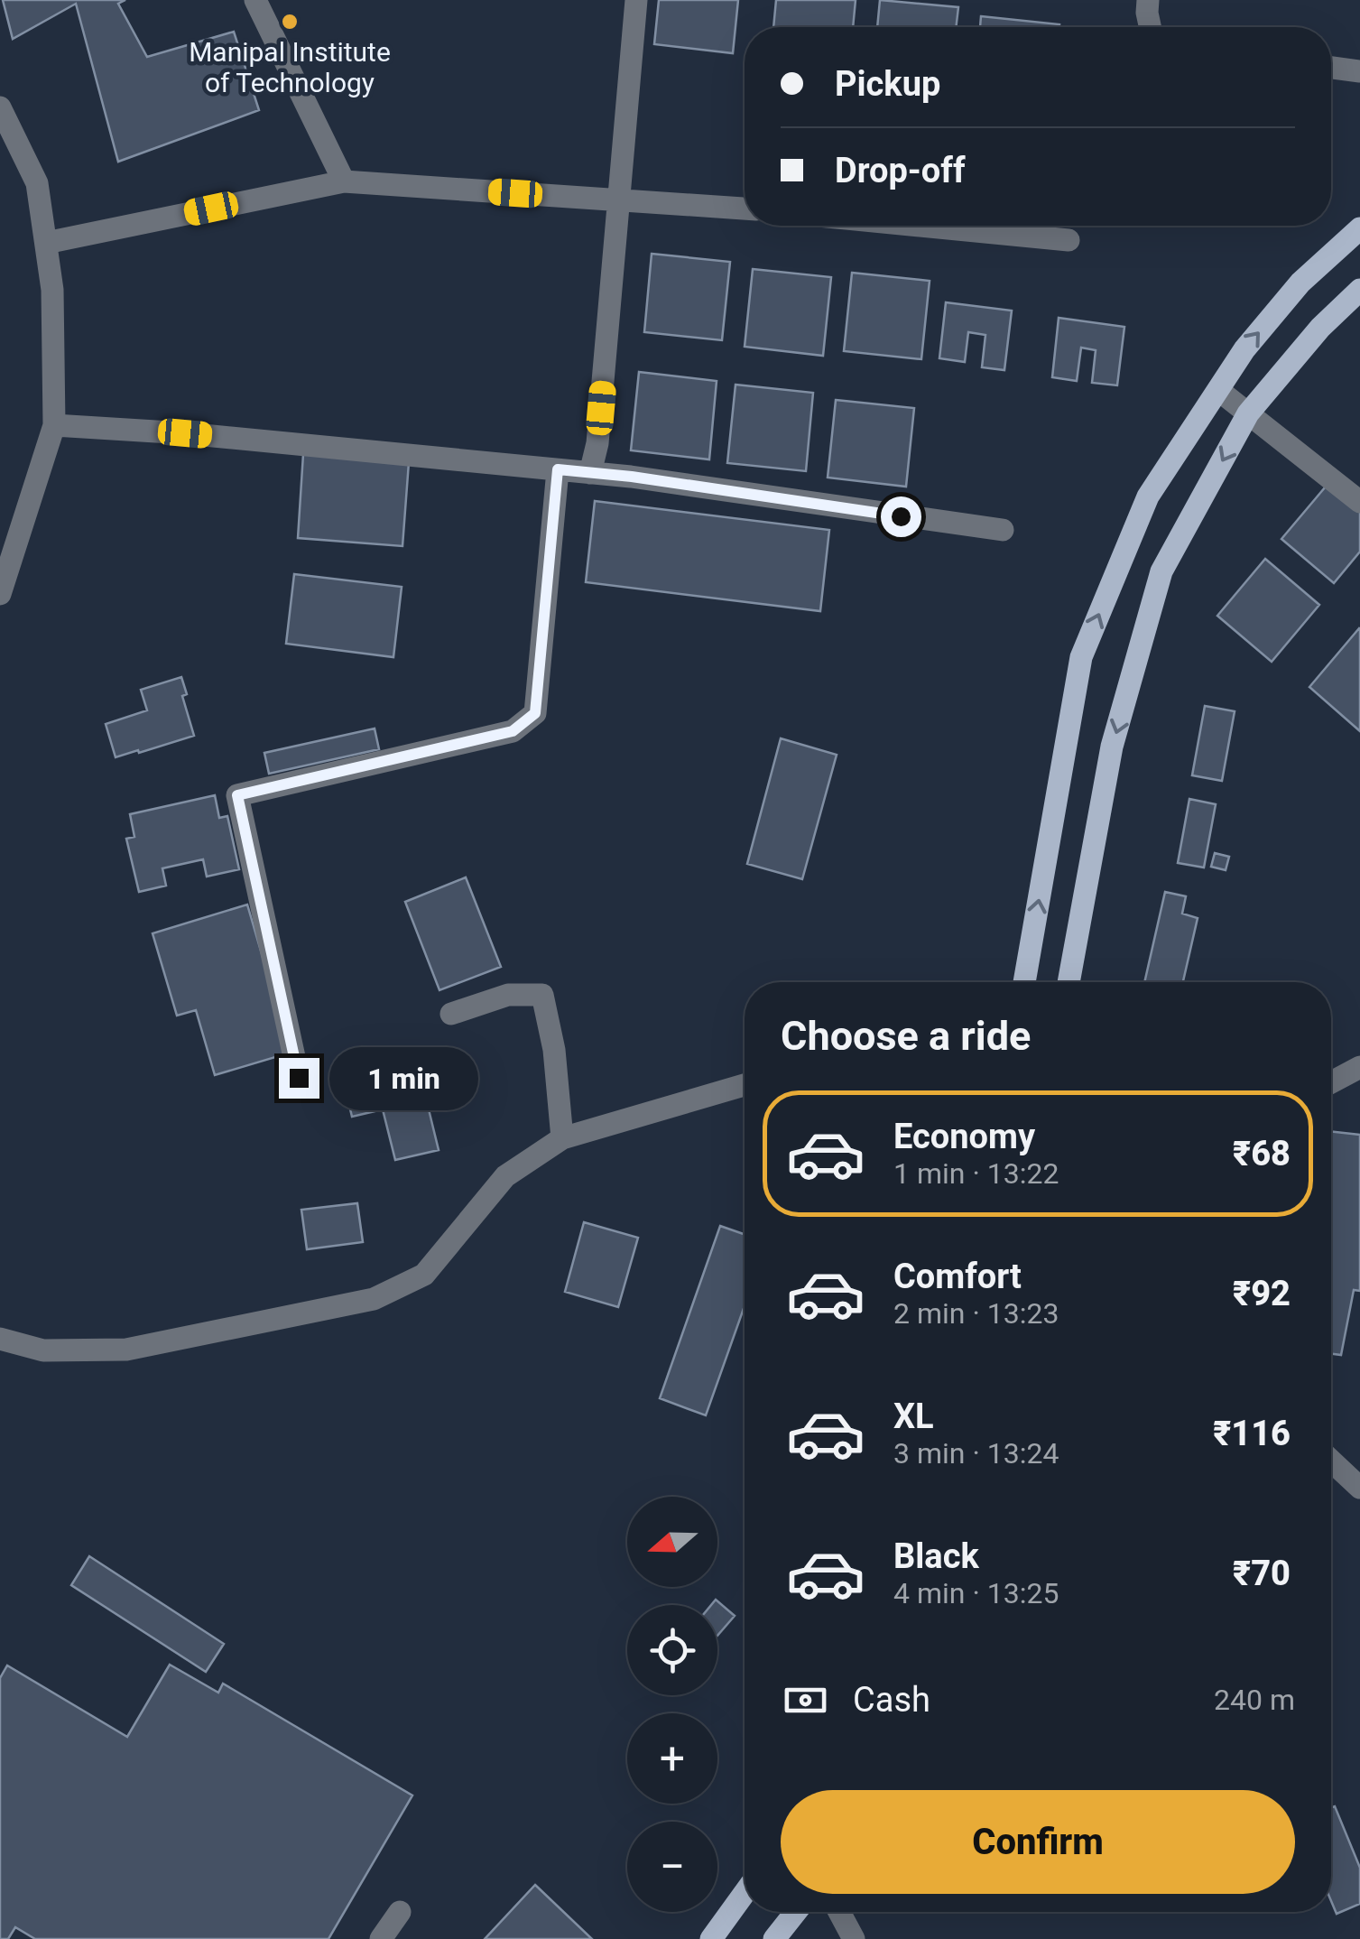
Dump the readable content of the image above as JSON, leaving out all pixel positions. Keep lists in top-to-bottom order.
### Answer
{
  "places": ["Manipal Institute of Technology"],
  "north": "left",
  "page": {
    "banner": ["Pickup", "Drop-off"],
    "heading": "Choose a ride",
    "bubble": "1 min",
    "list": [
      {
        "name": "Economy",
        "note": "1 min · 13:22",
        "value": "₹68"
      },
      {
        "name": "Comfort",
        "note": "2 min · 13:23",
        "value": "₹92"
      },
      {
        "name": "XL",
        "note": "3 min · 13:24",
        "value": "₹116"
      },
      {
        "name": "Black",
        "note": "4 min · 13:25",
        "value": "₹70"
      }
    ],
    "map_buttons": ["+", "−"],
    "pay": ["Cash", "240 m"],
    "buttons": "Confirm"
  }
}
